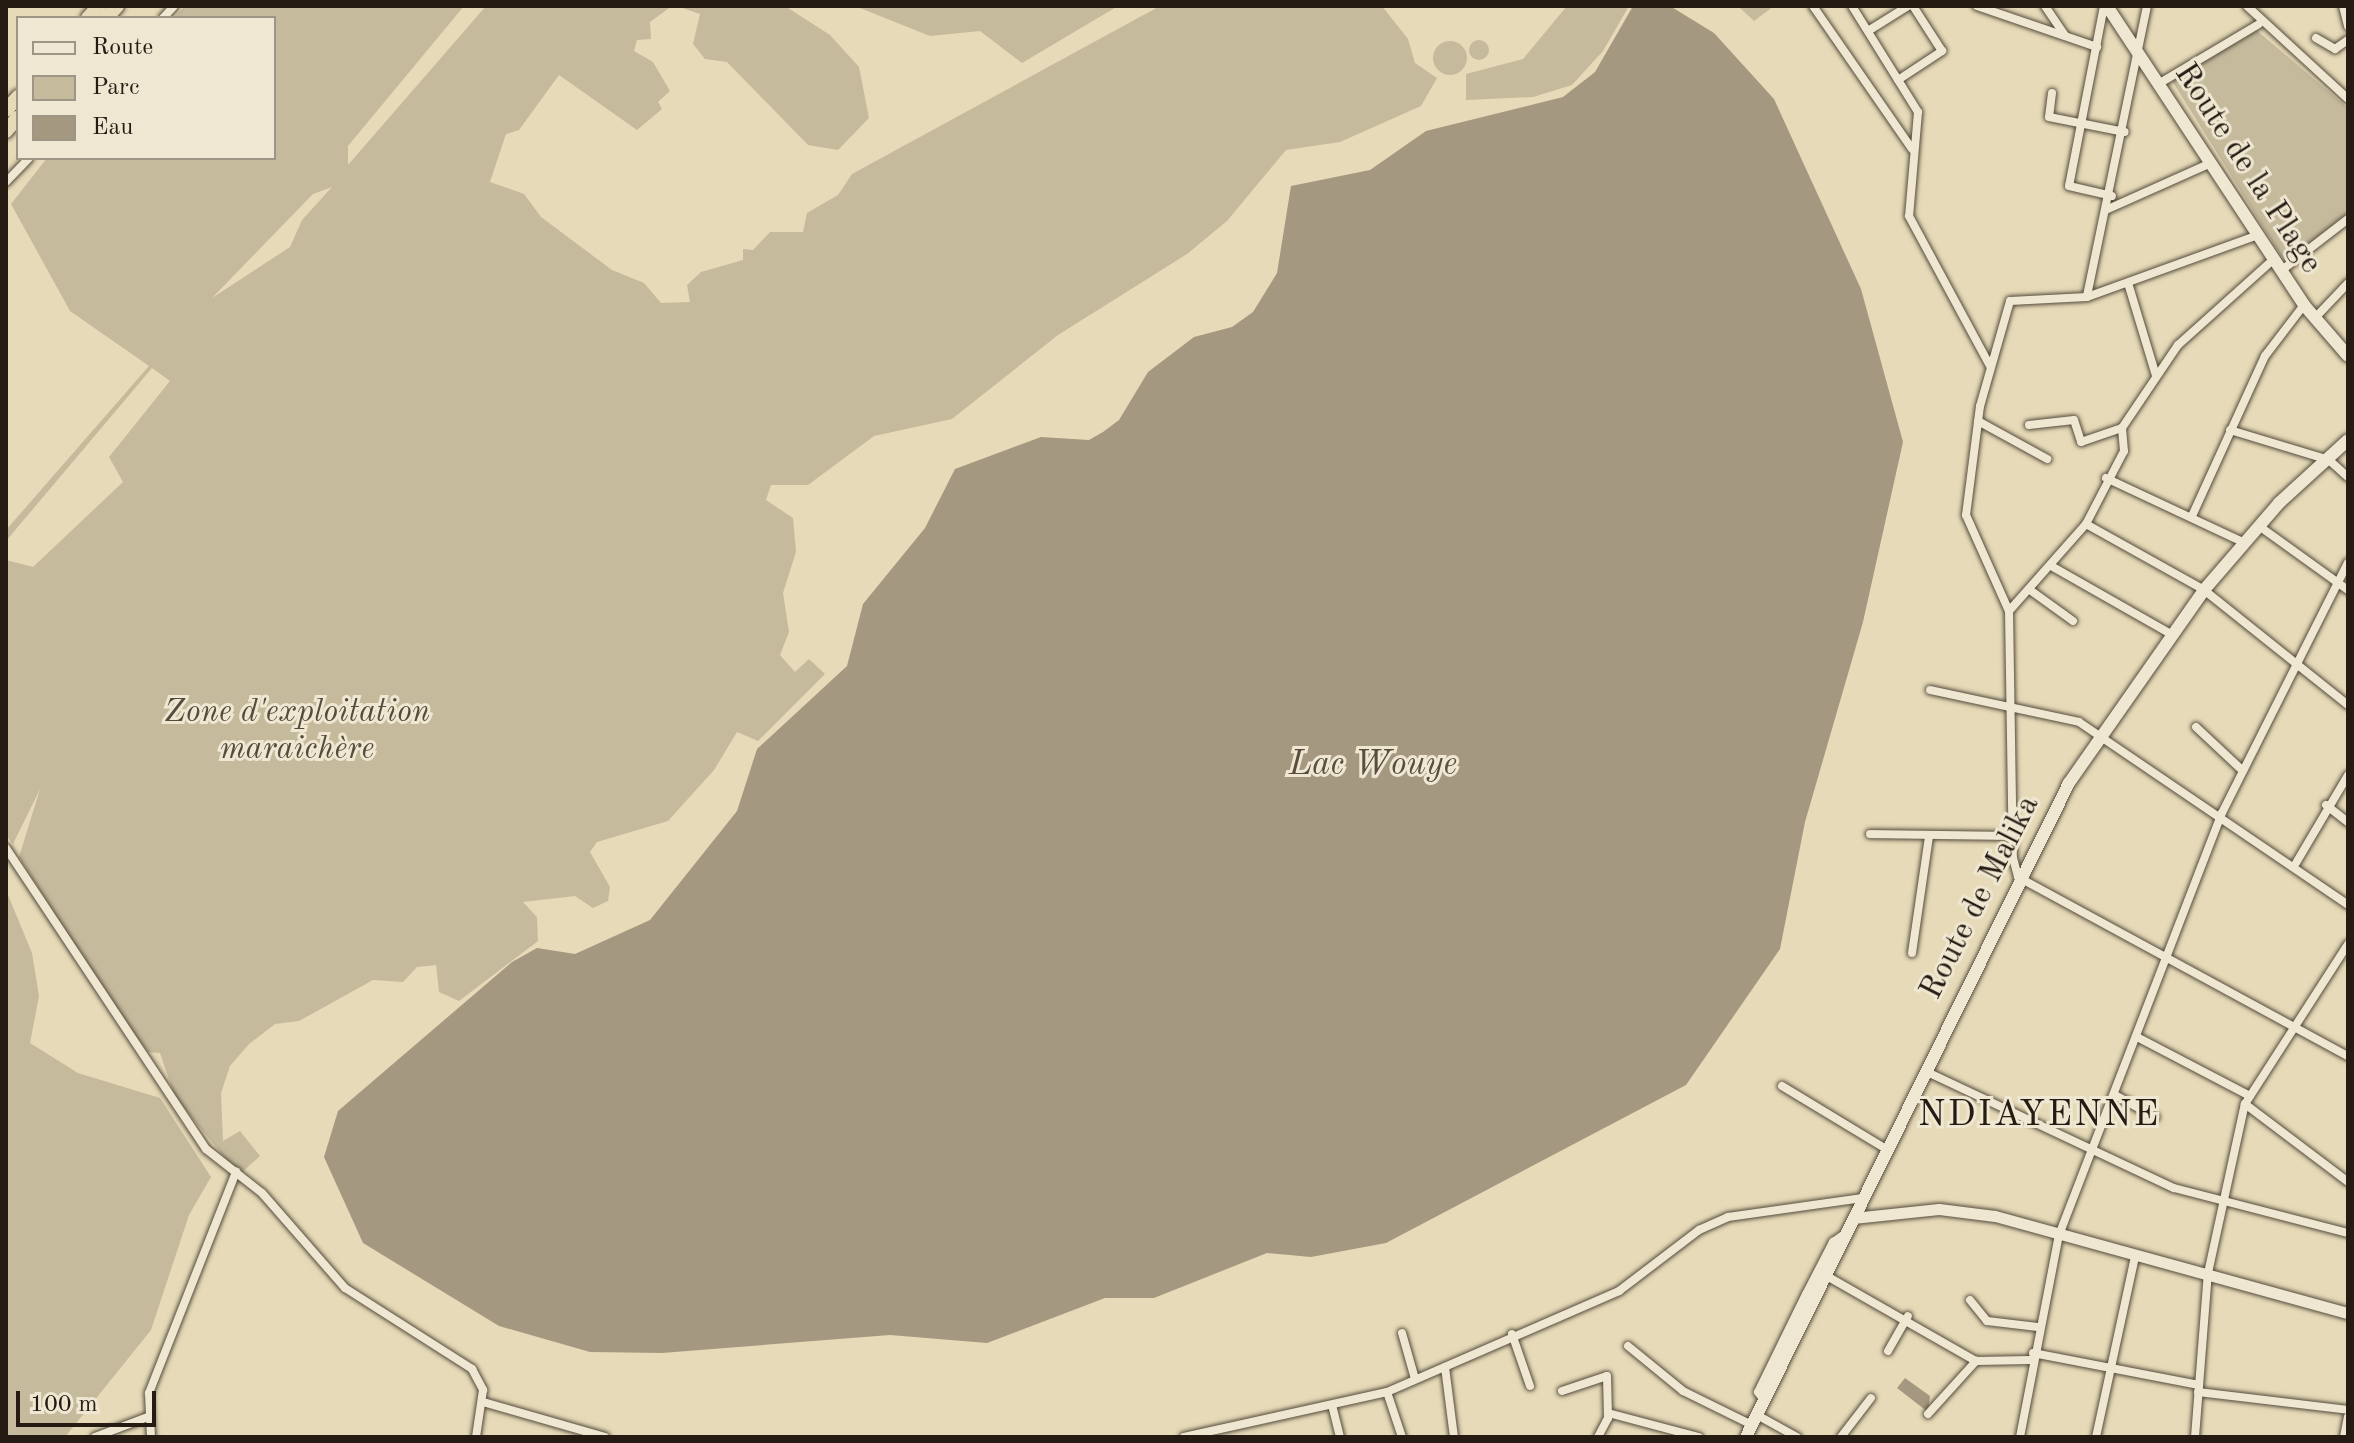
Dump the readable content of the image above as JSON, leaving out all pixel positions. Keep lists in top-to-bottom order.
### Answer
{
  "streets": {
    "main road": ["Route de la Plage", "Route de Malika"]
  },
  "districts": ["NDIAYENNE"],
  "water": ["Lac Wouye"],
  "parks": ["Zone d'exploitation maraichère"],
  "legend": ["Route", "Parc", "Eau"],
  "scale_bar": "100 m"
}
